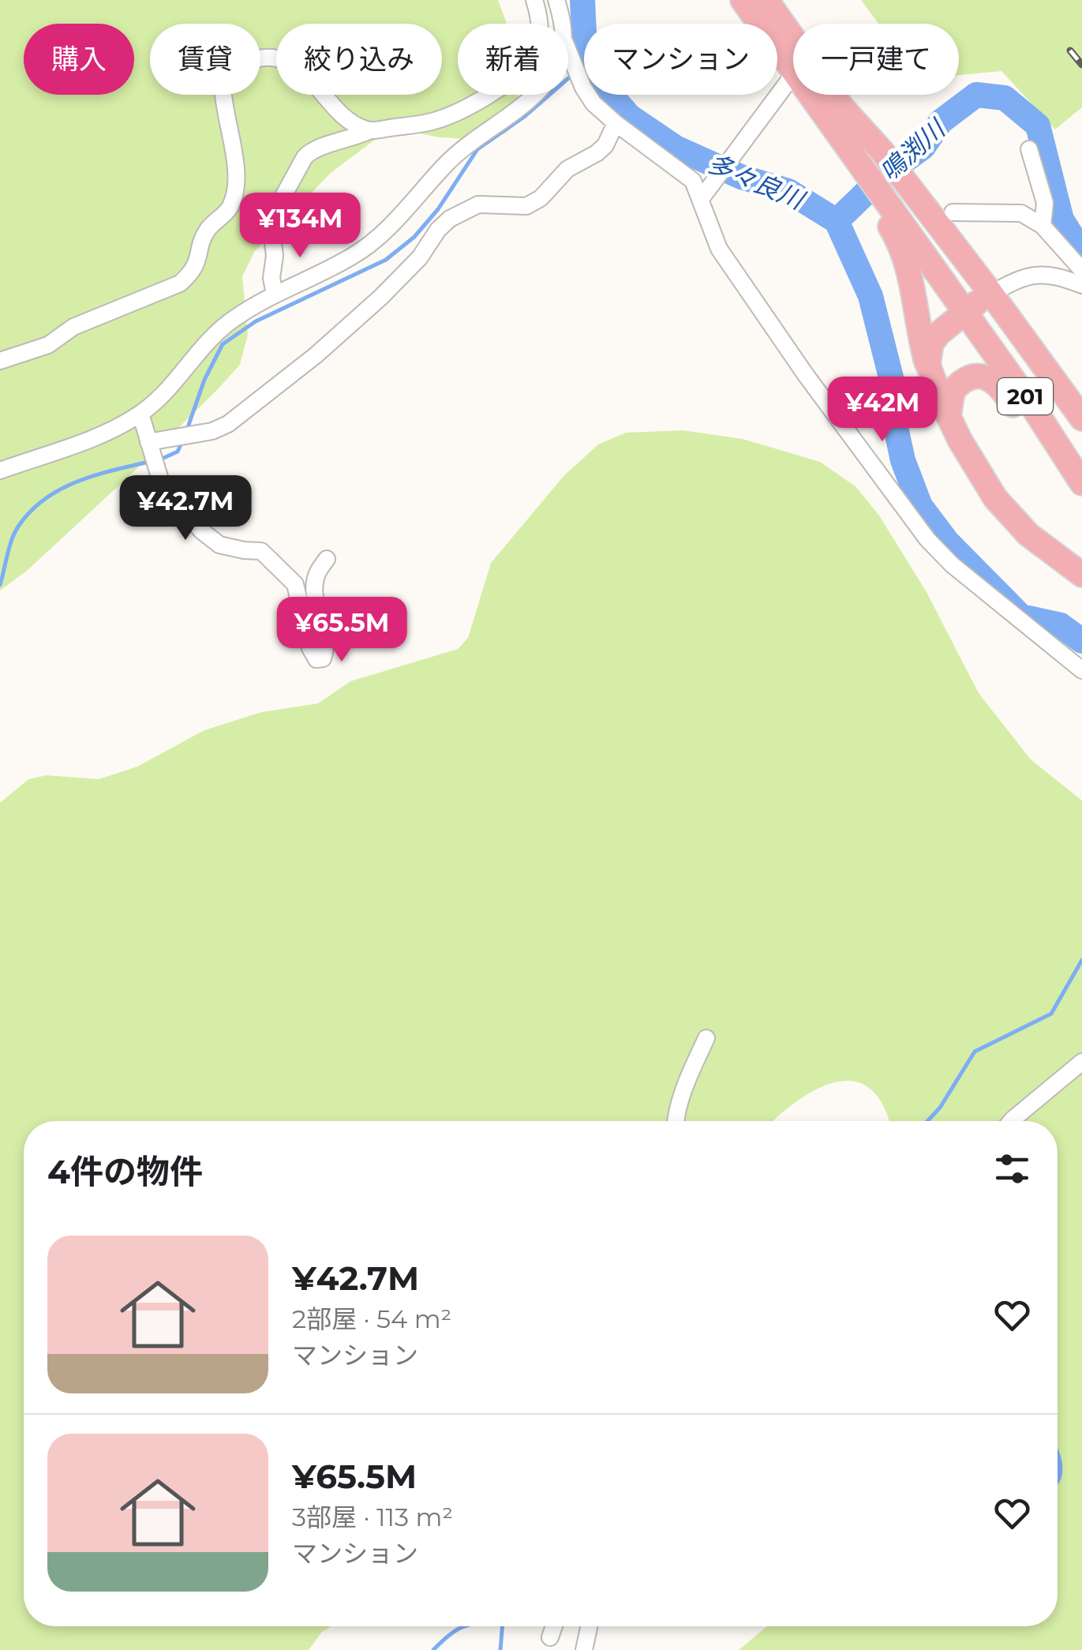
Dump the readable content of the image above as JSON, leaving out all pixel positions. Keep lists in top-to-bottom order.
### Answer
{
  "streets": {
    "highway": ["201"]
  },
  "water": ["鳴渕川", "多々良川"],
  "page": {
    "chip": [
      "購入",
      "賃貸",
      "絞り込み",
      "新着",
      "マンション",
      "一戸建て"
    ],
    "price": [
      "¥134M",
      "¥42M",
      "¥42.7M",
      "¥65.5M"
    ],
    "heading": "4件の物件",
    "list": [
      {
        "name": "¥42.7M",
        "note": "2部屋 · 54 m² · マンション"
      },
      {
        "name": "¥65.5M",
        "note": "3部屋 · 113 m² · マンション"
      }
    ]
  }
}
